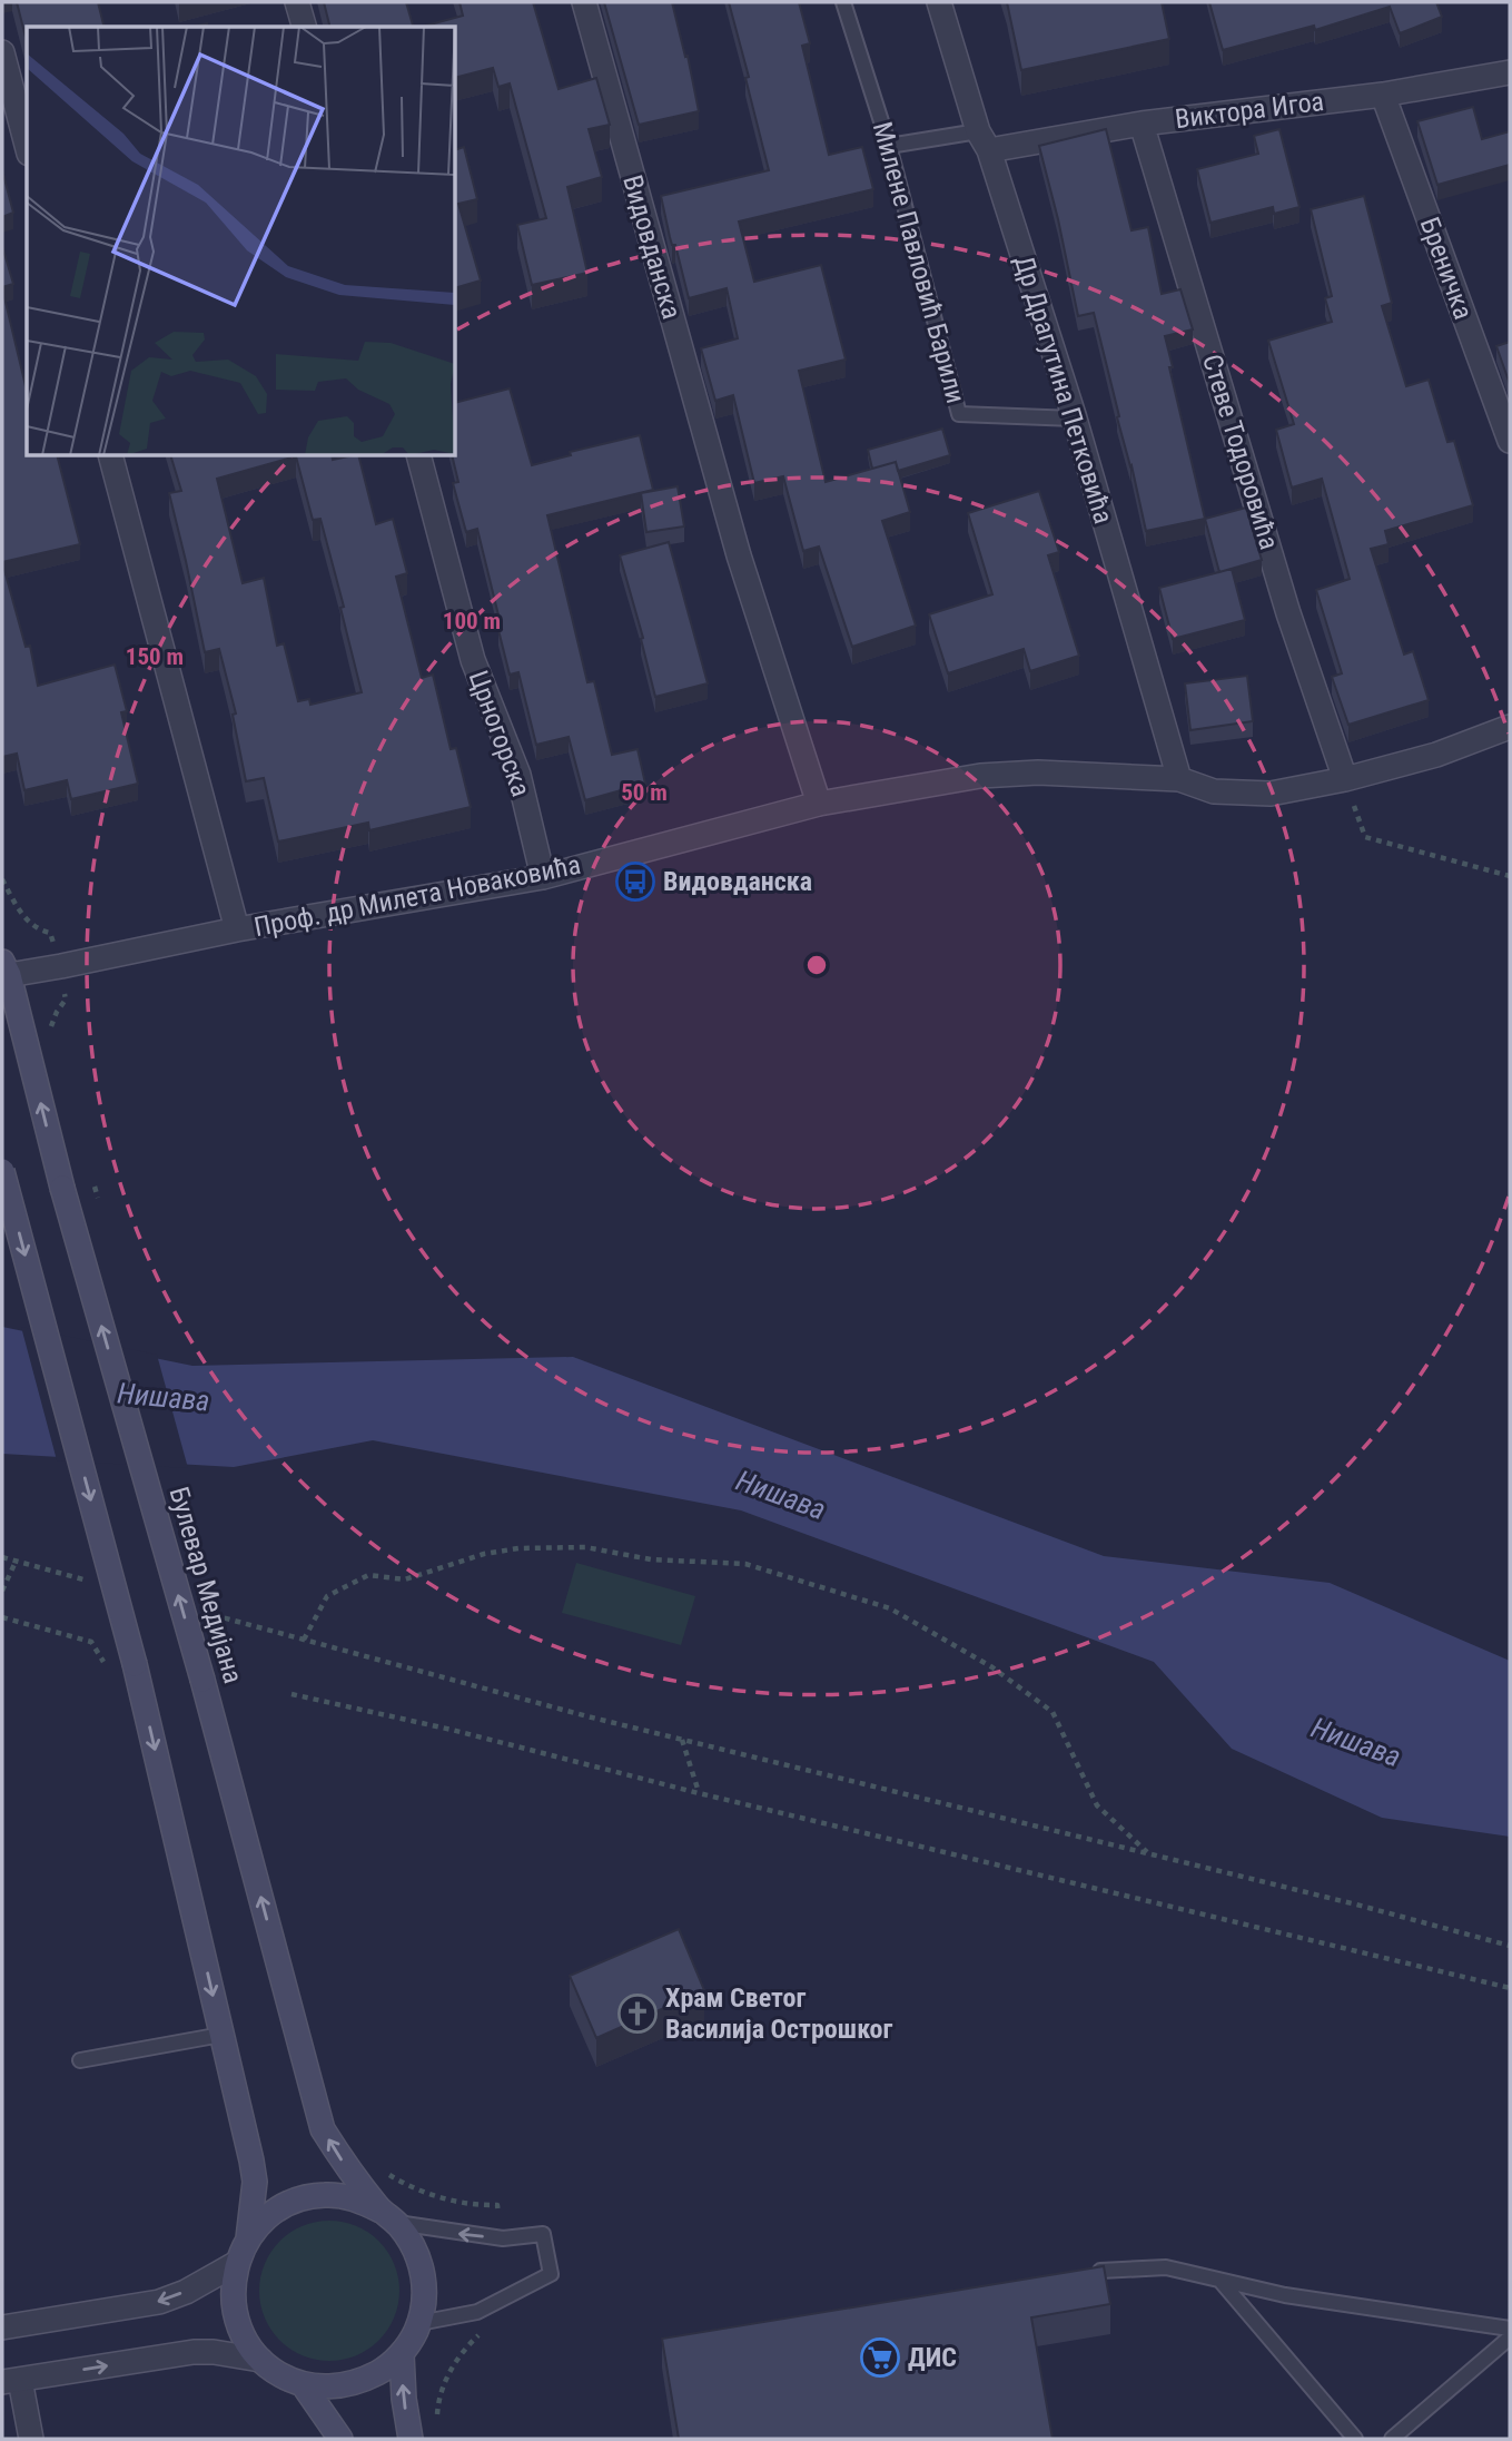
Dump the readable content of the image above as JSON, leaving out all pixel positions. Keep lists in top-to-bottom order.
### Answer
{
  "streets": {
    "main road": ["Булевар Медијана"],
    "street": [
      "Виктора Игоа",
      "Видовданска",
      "Бреничка",
      "Др Драгутина Петковића",
      "Стеве Тодоровића",
      "Црногорска",
      "Проф. др Милета Новаковића"
    ],
    "lane": ["Милене Павловић Барили"]
  },
  "crossings": [
    ["Виктора Игоа", "Бреничка"],
    ["Виктора Игоа", "Др Драгутина Петковића"],
    ["Виктора Игоа", "Стеве Тодоровића"],
    ["Видовданска", "Проф. др Милета Новаковића"],
    ["Милене Павловић Барили", "Др Драгутина Петковића"],
    ["Др Драгутина Петковића", "Проф. др Милета Новаковића"],
    ["Стеве Тодоровића", "Проф. др Милета Новаковића"],
    ["Црногорска", "Проф. др Милета Новаковића"],
    ["Проф. др Милета Новаковића", "Булевар Медијана"]
  ],
  "water": ["Нишава"],
  "places": {
    "bus stop": ["Видовданска"],
    "church": ["Храм Светог Василија Острошког"],
    "supermarket": ["ДИС"]
  },
  "rings": ["100 m", "150 m", "50 m"]
}
